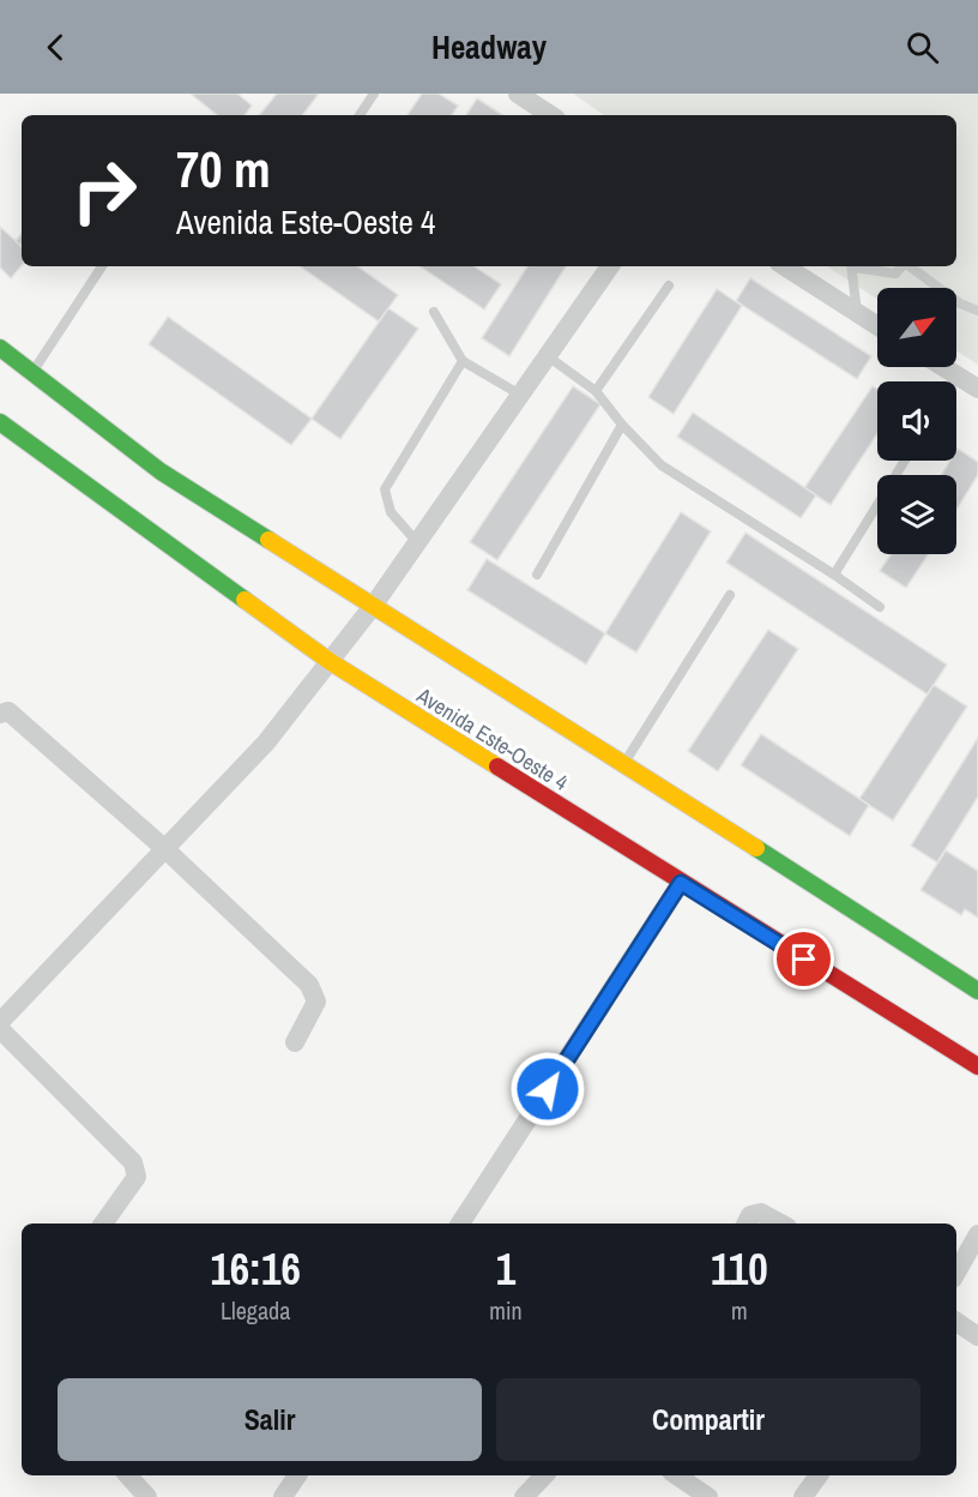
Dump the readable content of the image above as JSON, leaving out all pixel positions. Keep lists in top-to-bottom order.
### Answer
{
  "streets": {
    "main road": ["Avenida Este-Oeste 4"]
  },
  "north": "top right",
  "page": {
    "header": "Headway",
    "turn": ["70 m", "Avenida Este-Oeste 4"],
    "eta": [
      "16:16",
      "Llegada",
      "1",
      "min",
      "110",
      "m"
    ],
    "buttons": ["Salir", "Compartir"]
  }
}
